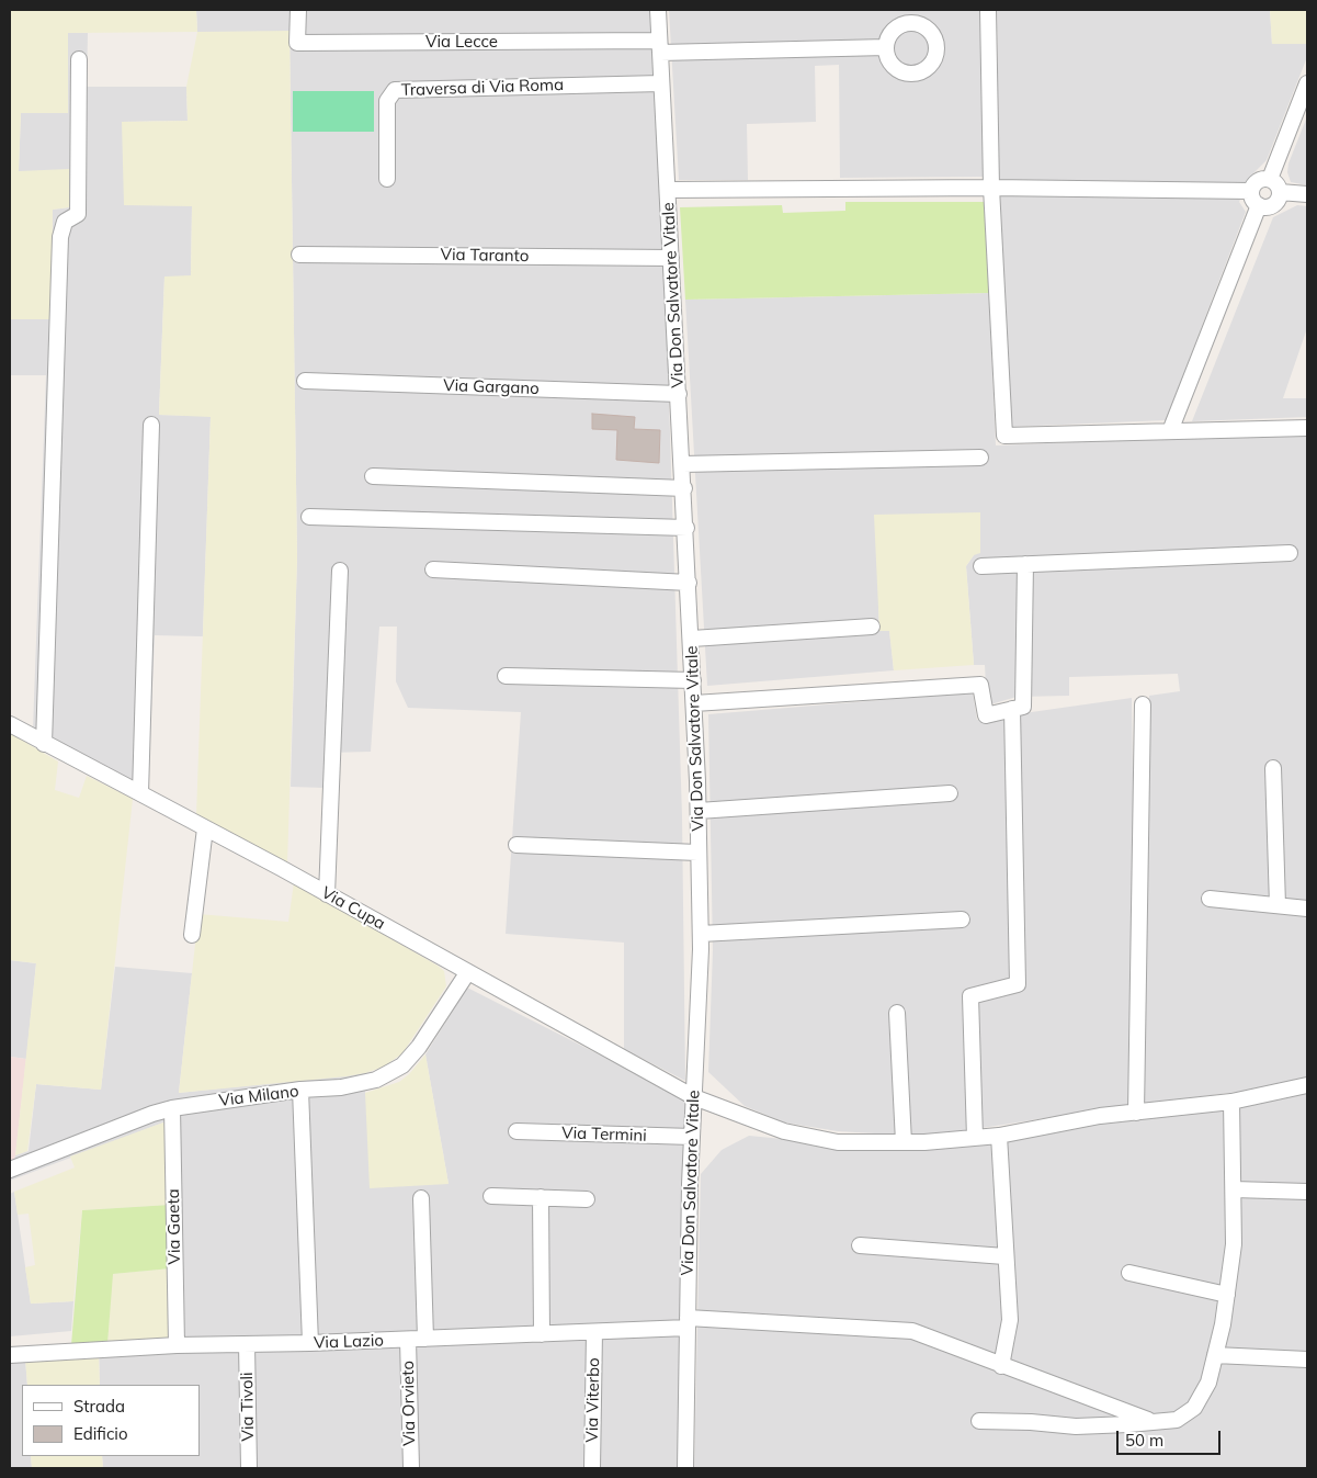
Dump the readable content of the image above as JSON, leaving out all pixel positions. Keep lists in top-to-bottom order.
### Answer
{
  "streets": {
    "street": [
      "Via Lecce",
      "Traversa di Via Roma",
      "Via Taranto",
      "Via Don Salvatore Vitale",
      "Via Gargano",
      "Via Cupa",
      "Via Milano",
      "Via Termini",
      "Via Gaeta",
      "Via Lazio",
      "Via Viterbo",
      "Via Orvieto",
      "Via Tivoli"
    ]
  },
  "crossings": [
    ["Via Lecce", "Via Don Salvatore Vitale"],
    ["Traversa di Via Roma", "Via Don Salvatore Vitale"],
    ["Via Taranto", "Via Don Salvatore Vitale"],
    ["Via Don Salvatore Vitale", "Via Gargano"],
    ["Via Don Salvatore Vitale", "Via Cupa"],
    ["Via Don Salvatore Vitale", "Via Termini"],
    ["Via Don Salvatore Vitale", "Via Lazio"],
    ["Via Cupa", "Via Milano"],
    ["Via Milano", "Via Gaeta"],
    ["Via Gaeta", "Via Lazio"],
    ["Via Lazio", "Via Viterbo"],
    ["Via Lazio", "Via Orvieto"],
    ["Via Lazio", "Via Tivoli"]
  ],
  "legend": ["Strada", "Edificio"],
  "scale_bar": "50 m"
}
